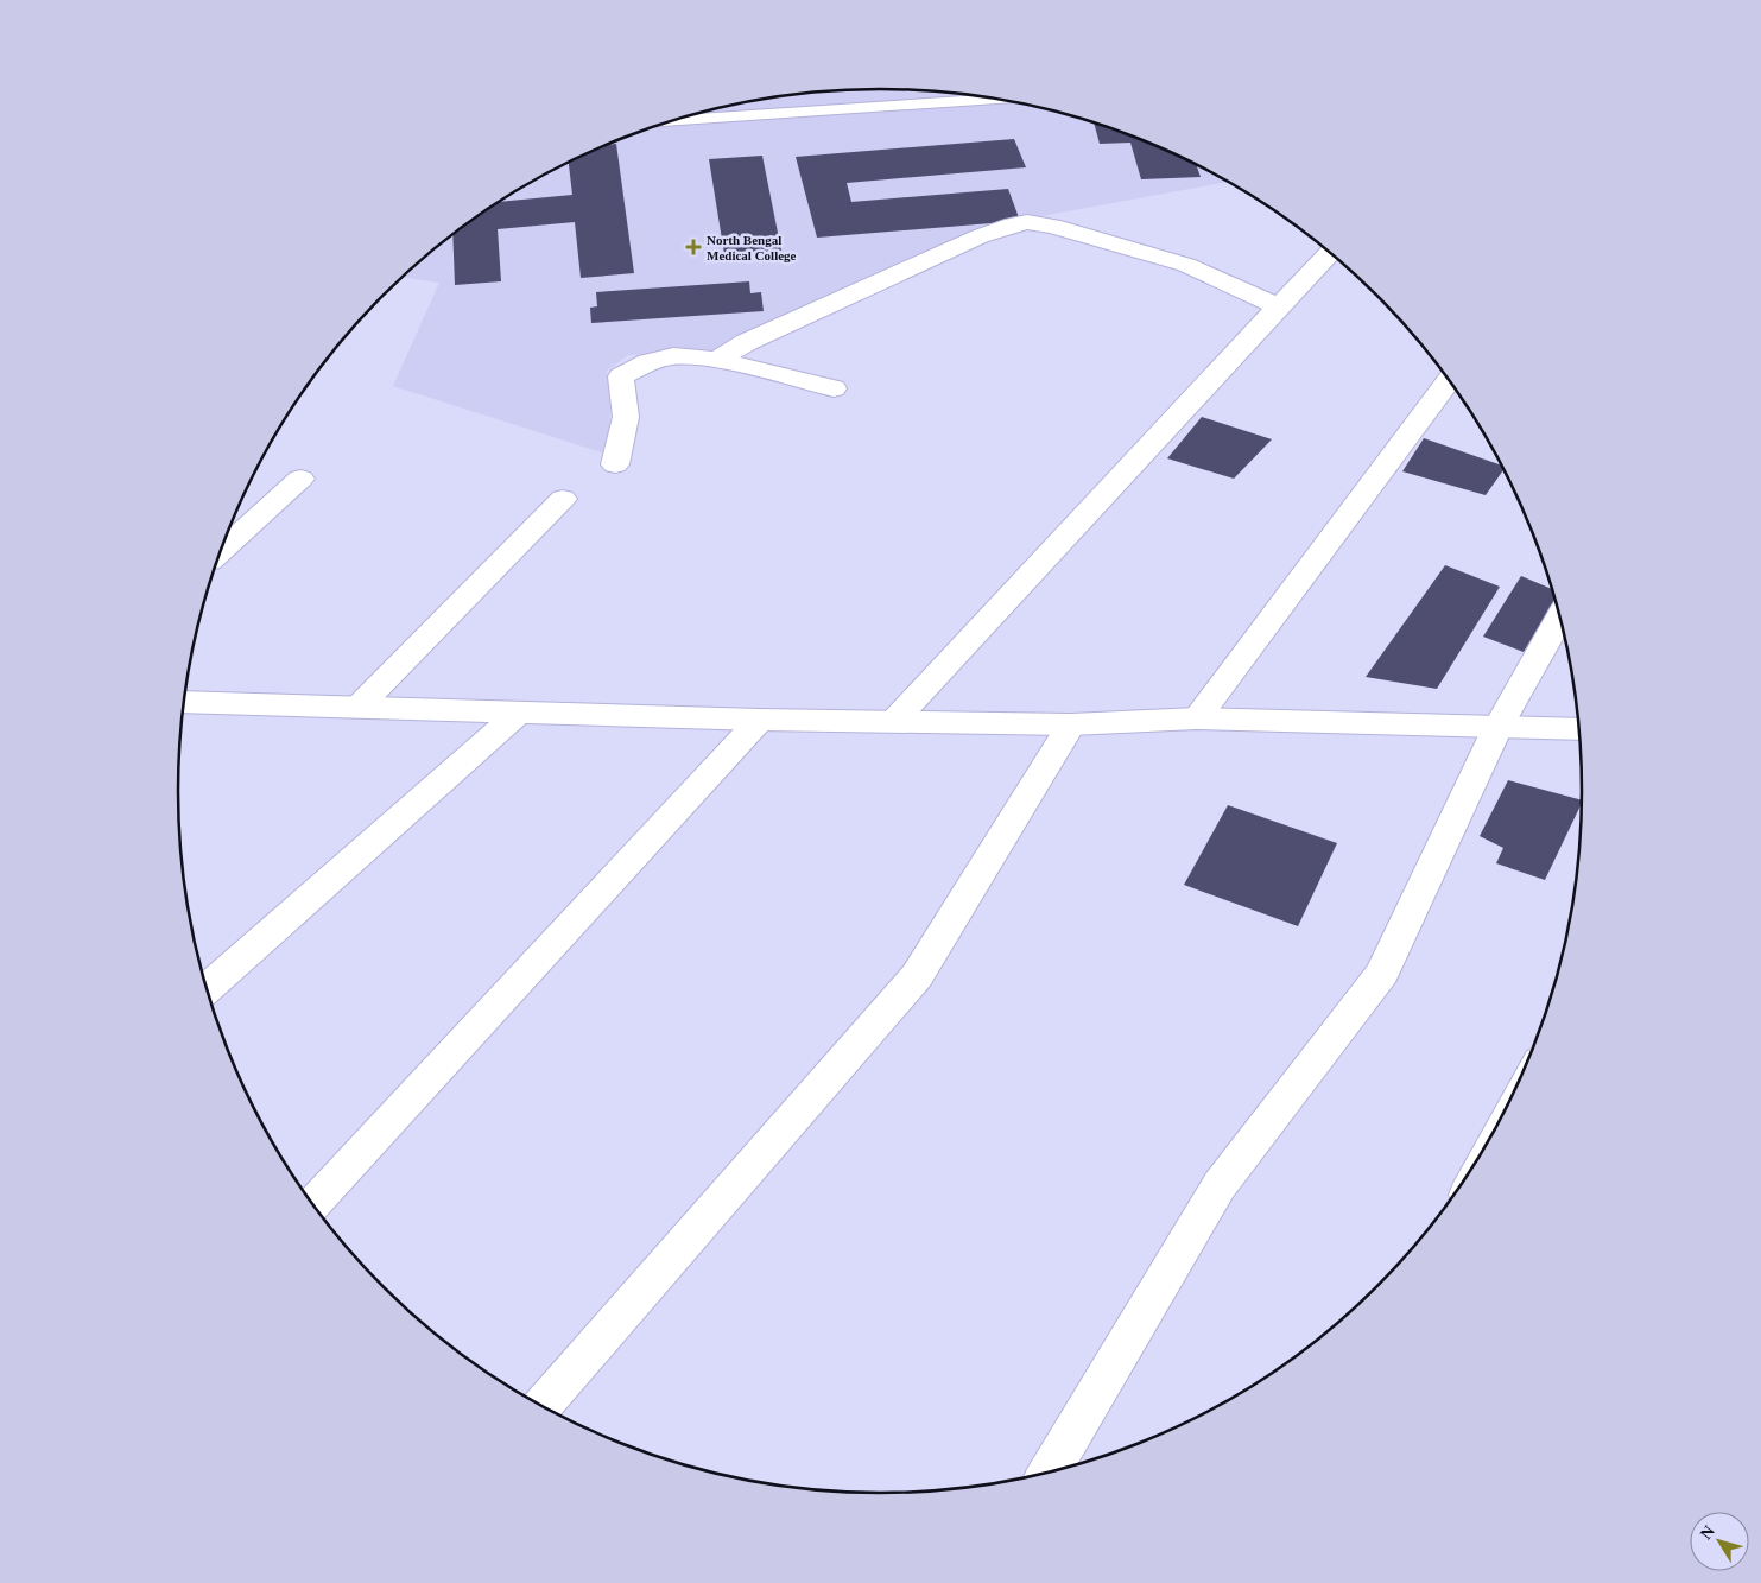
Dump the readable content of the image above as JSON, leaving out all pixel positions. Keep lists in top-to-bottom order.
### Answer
{
  "places": {
    "health": ["North Bengal Medical College"]
  },
  "north": "top left"
}
